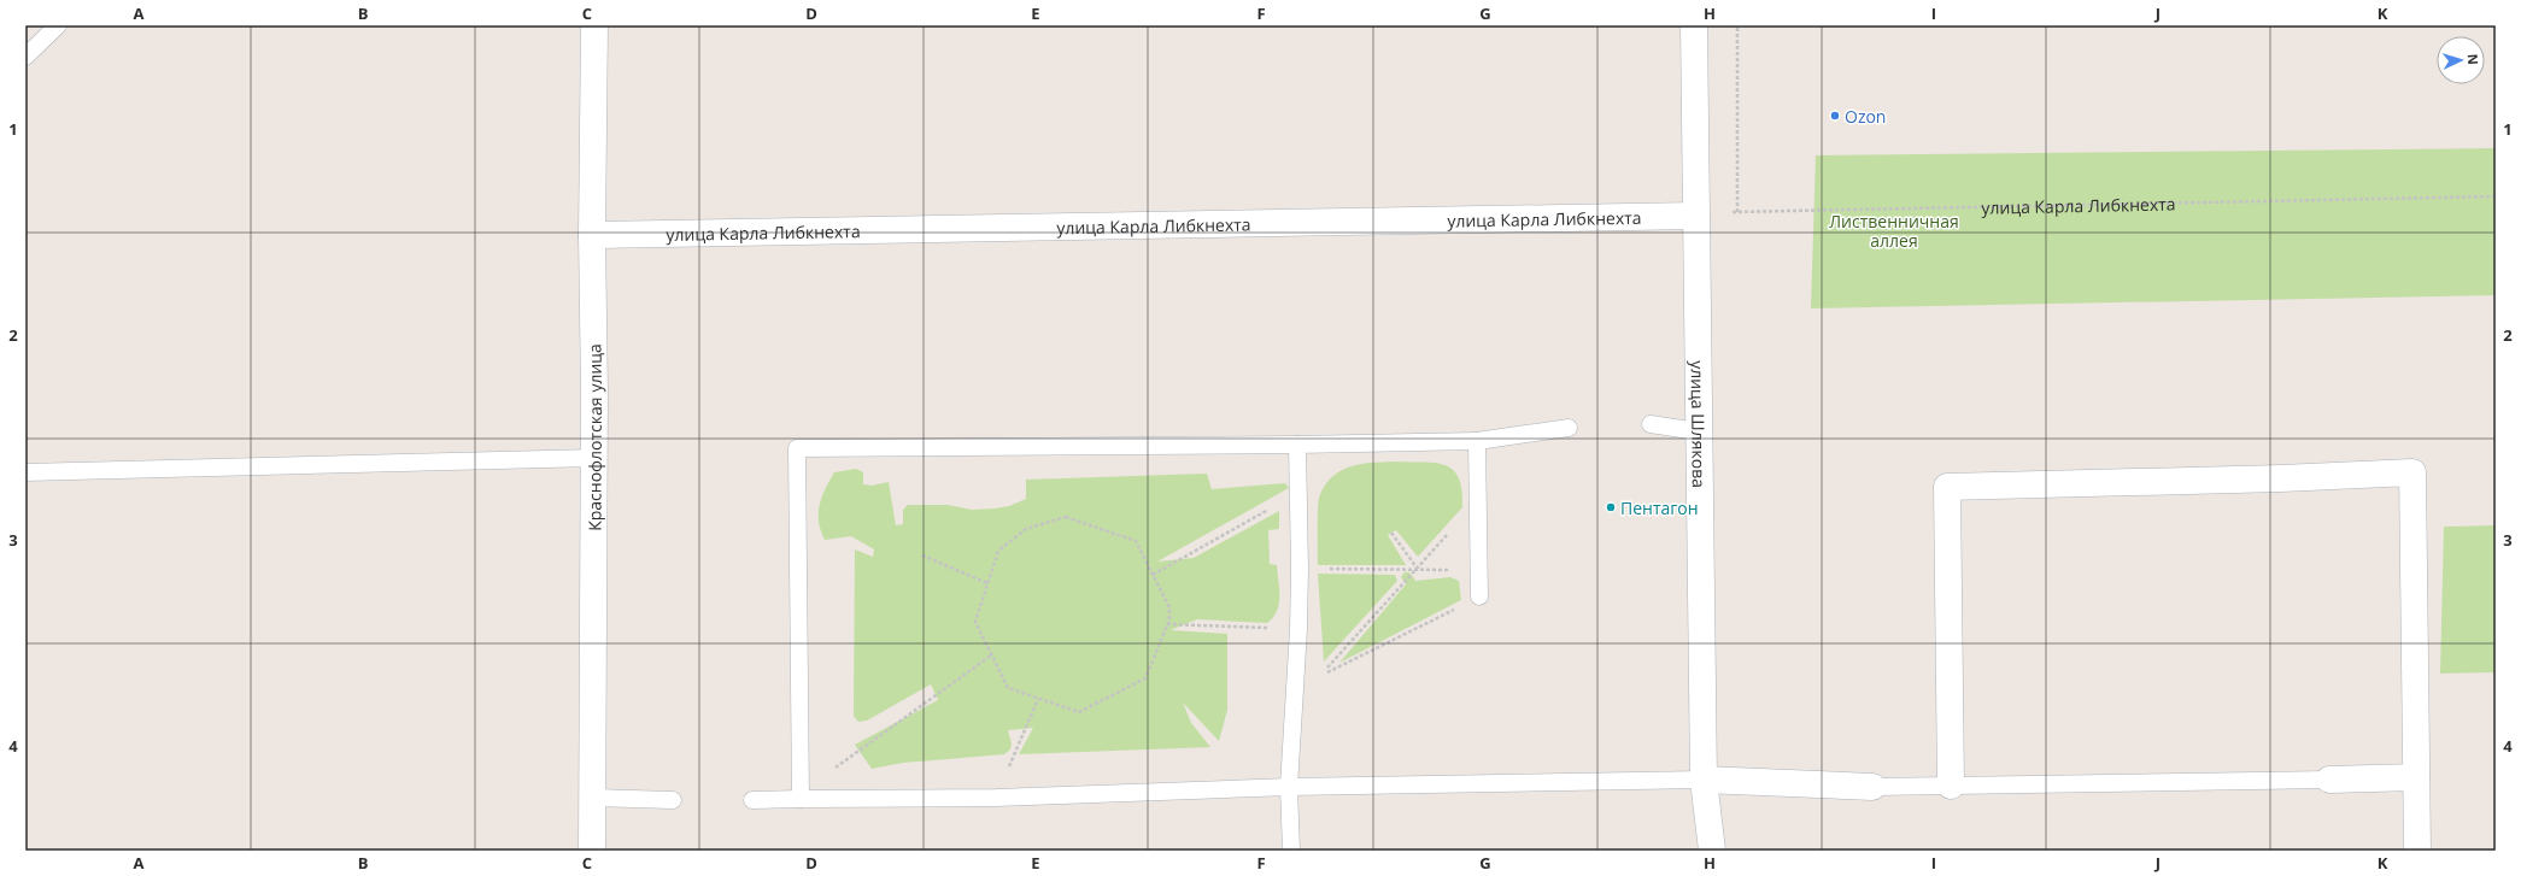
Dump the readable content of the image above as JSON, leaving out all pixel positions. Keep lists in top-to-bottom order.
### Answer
{
  "streets": {
    "street": ["улица Карла Либкнехта", "улица Шлякова", "Краснофлотская улица"]
  },
  "crossings": [
    ["улица Карла Либкнехта", "улица Шлякова"],
    ["улица Карла Либкнехта", "Краснофлотская улица"]
  ],
  "parks": ["Лиственничная аллея"],
  "places": ["Ozon", "Пентагон"],
  "north": "right",
  "grid": {
    "columns": [
      "A",
      "B",
      "C",
      "D",
      "E",
      "F",
      "G",
      "H",
      "I",
      "J",
      "K"
    ],
    "rows": [
      "1",
      "2",
      "3",
      "4"
    ]
  }
}
